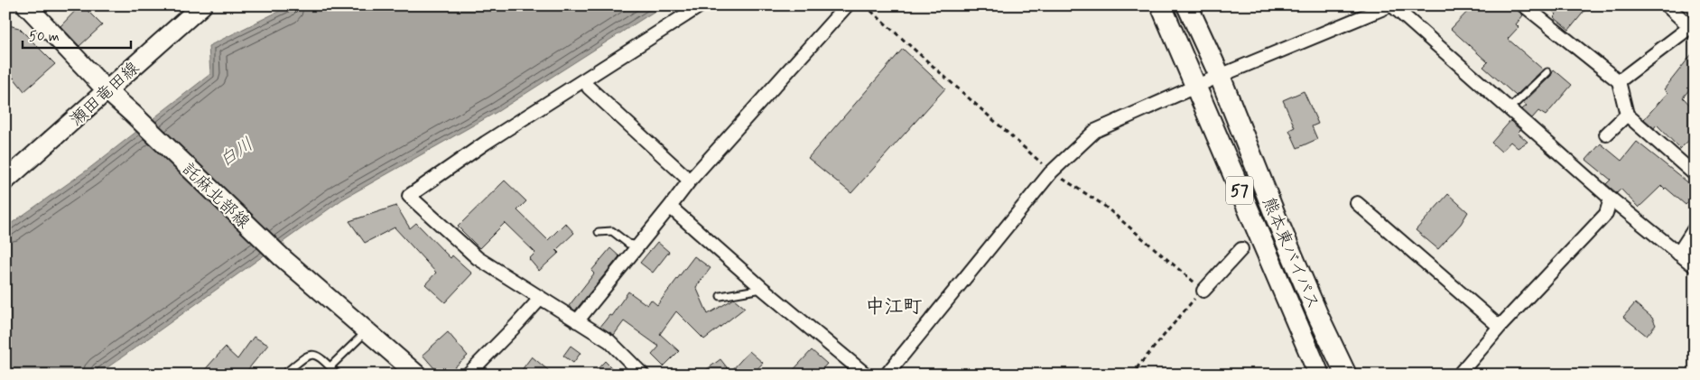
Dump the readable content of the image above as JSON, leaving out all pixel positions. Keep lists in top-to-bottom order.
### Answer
{
  "streets": {
    "highway": ["57", "熊本東バイパス"],
    "main road": ["瀬田竜田線", "託麻北部線"]
  },
  "crossings": [
    ["瀬田竜田線", "託麻北部線"]
  ],
  "districts": ["中江町"],
  "water": ["白川"],
  "scale_bar": "50 m"
}
